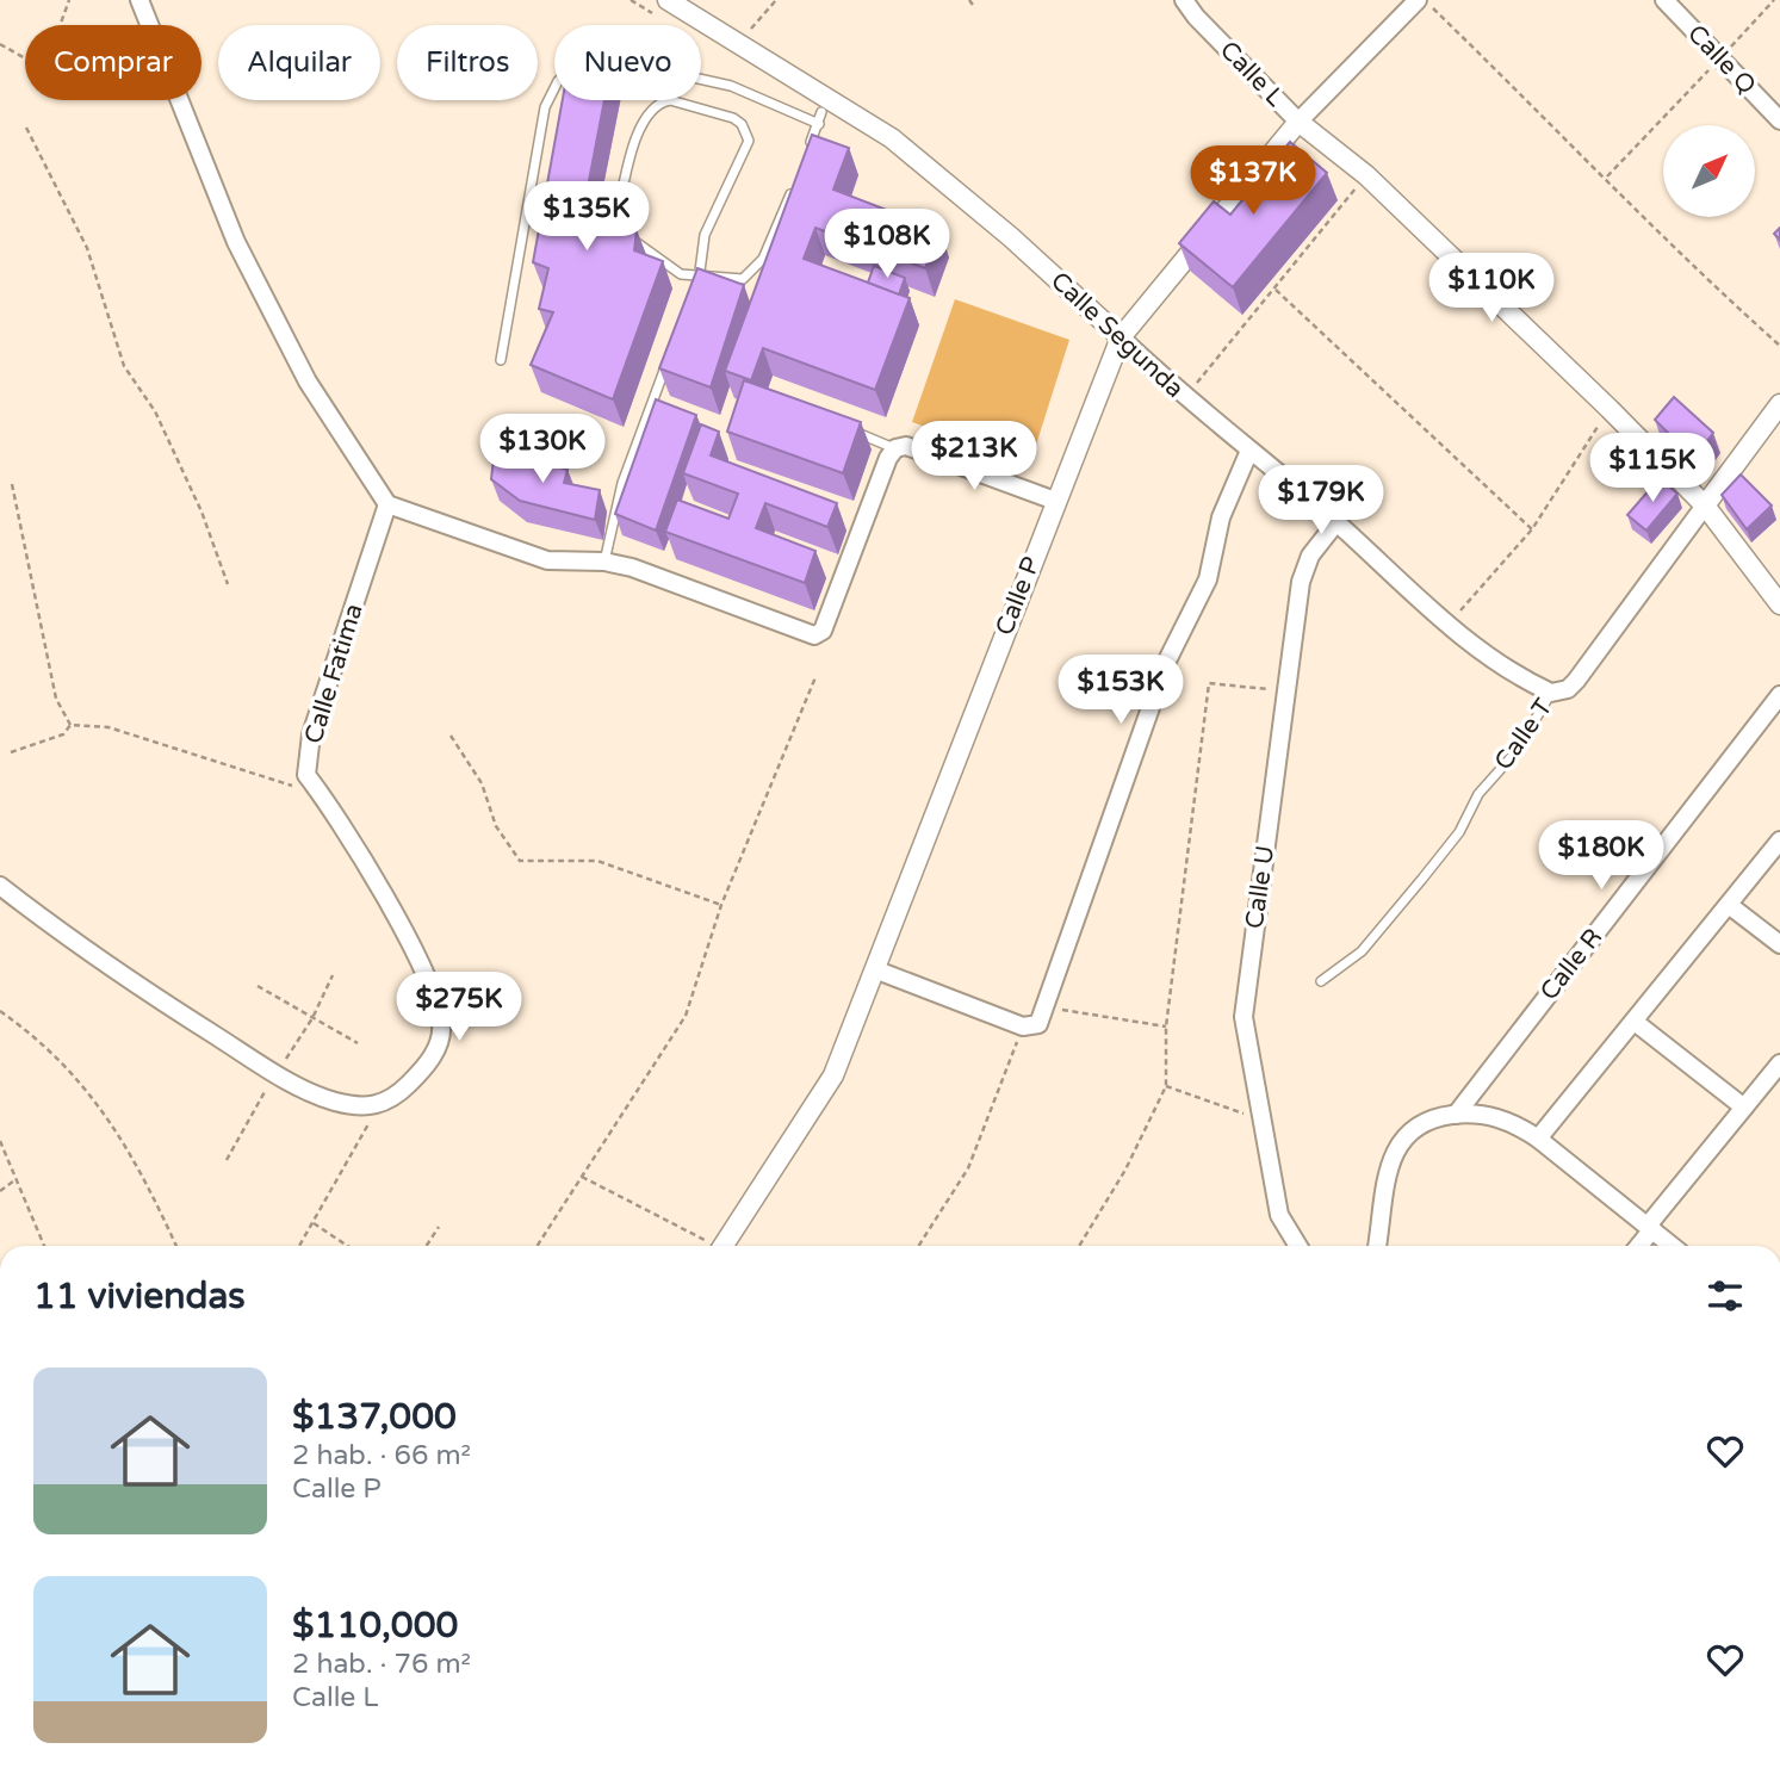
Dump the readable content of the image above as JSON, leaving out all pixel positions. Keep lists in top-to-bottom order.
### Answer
{
  "streets": {
    "street": [
      "Calle Q",
      "Calle L",
      "Calle Segunda",
      "Calle P",
      "Calle Fatima",
      "Calle T",
      "Calle U",
      "Calle R"
    ]
  },
  "crossings": [
    ["Calle L", "Calle P"],
    ["Calle L", "Calle T"],
    ["Calle Segunda", "Calle P"],
    ["Calle Segunda", "Calle T"],
    ["Calle Segunda", "Calle U"]
  ],
  "north": "top right",
  "page": {
    "chip": [
      "Comprar",
      "Alquilar",
      "Filtros",
      "Nuevo"
    ],
    "price": [
      "$137K",
      "$135K",
      "$108K",
      "$110K",
      "$130K",
      "$213K",
      "$115K",
      "$179K",
      "$153K",
      "$180K",
      "$275K"
    ],
    "heading": "11 viviendas",
    "list": [
      {
        "name": "$137,000",
        "note": "2 hab. · 66 m² · Calle P"
      },
      {
        "name": "$110,000",
        "note": "2 hab. · 76 m² · Calle L"
      }
    ]
  }
}
